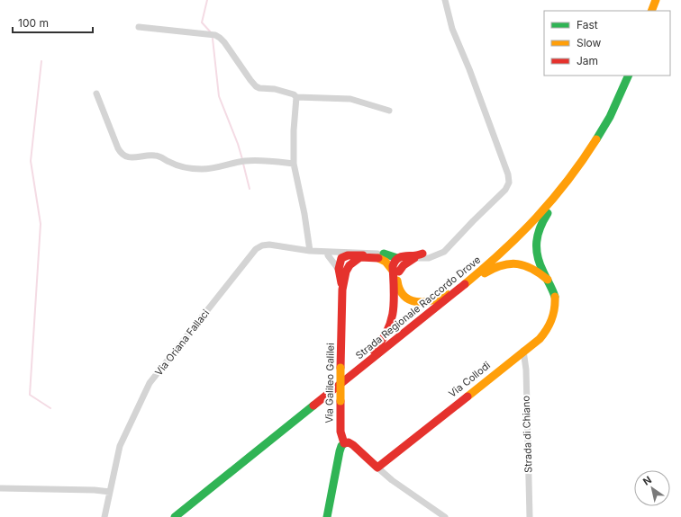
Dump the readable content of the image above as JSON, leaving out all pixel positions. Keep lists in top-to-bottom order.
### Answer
{
  "streets": {
    "main road": ["Strada Regionale Raccordo Drove", "Via Collodi", "Via Galileo Galilei"],
    "street": ["Via Oriana Fallaci", "Strada di Chiano"]
  },
  "crossings": [
    ["Via Collodi", "Strada di Chiano"]
  ],
  "legend": ["Fast", "Slow", "Jam"],
  "scale_bar": "100 m",
  "north": "top left"
}
